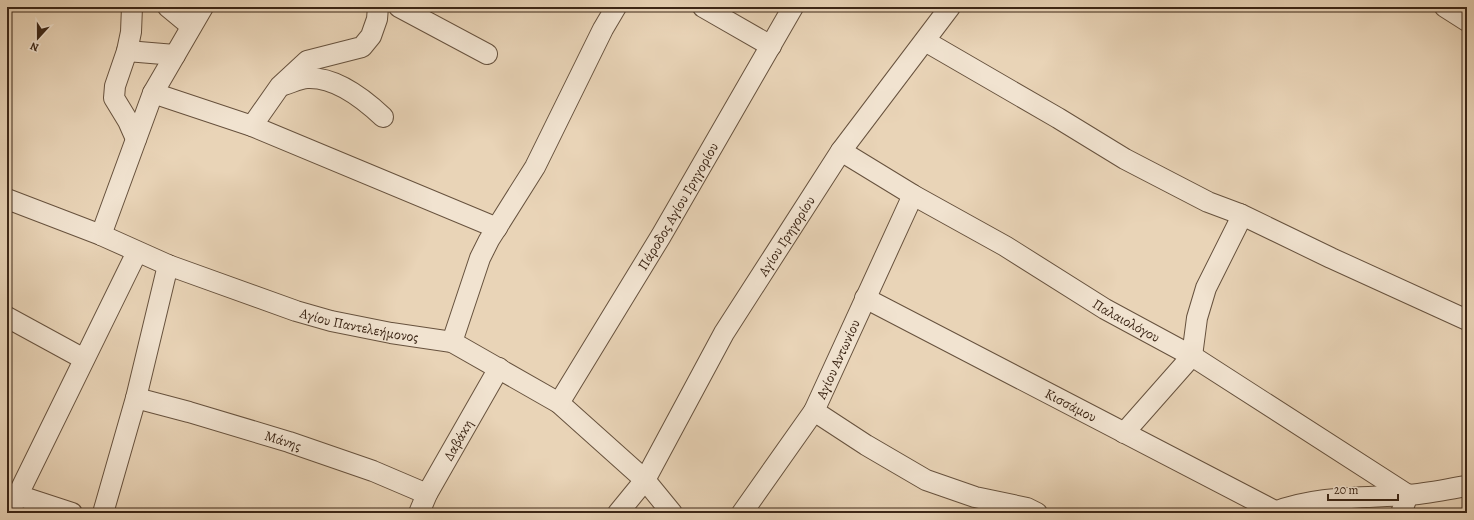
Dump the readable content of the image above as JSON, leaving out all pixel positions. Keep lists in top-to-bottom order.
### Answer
{
  "streets": {
    "street": [
      "Πάροδος Αγίου Γρηγορίου",
      "Αγίου Γρηγορίου",
      "Παλαιολόγου",
      "Αγίου Παντελεήμονος",
      "Αγίου Αντωνίου",
      "Κισσάμου",
      "Δαβάκη",
      "Μάνης"
    ]
  },
  "crossings": [
    ["Πάροδος Αγίου Γρηγορίου", "Αγίου Παντελεήμονος"],
    ["Αγίου Γρηγορίου", "Παλαιολόγου"],
    ["Αγίου Γρηγορίου", "Αγίου Παντελεήμονος"],
    ["Παλαιολόγου", "Αγίου Αντωνίου"],
    ["Αγίου Παντελεήμονος", "Δαβάκη"],
    ["Αγίου Αντωνίου", "Κισσάμου"],
    ["Δαβάκη", "Μάνης"]
  ],
  "scale_bar": "20 m",
  "north": "bottom"
}
